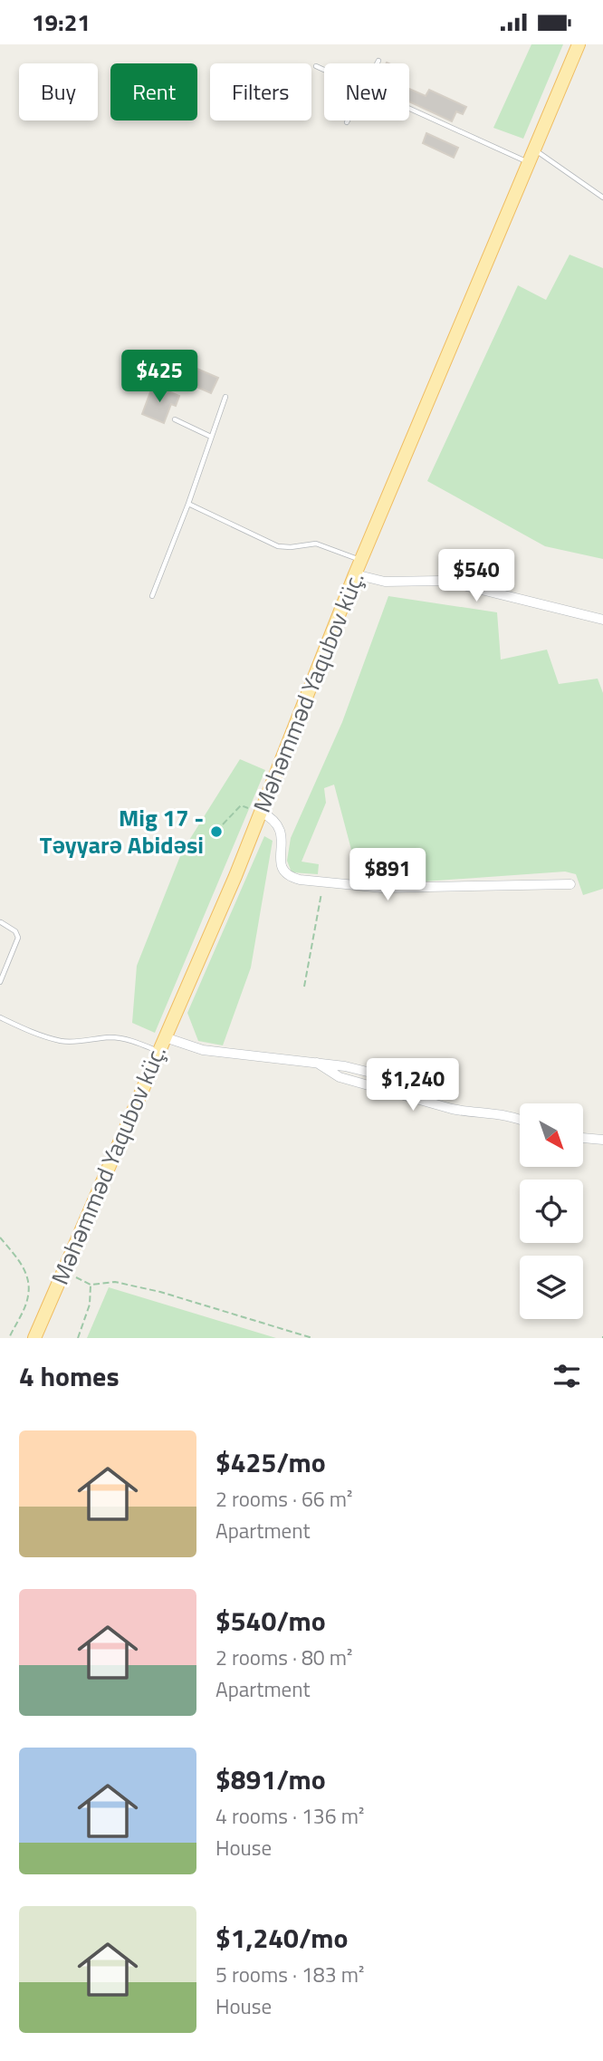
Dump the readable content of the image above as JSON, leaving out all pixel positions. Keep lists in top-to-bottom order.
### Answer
{
  "streets": {
    "main road": ["Məhəmməd Yaqubov küç."]
  },
  "places": ["Mig 17 - Təyyarə Abidəsi"],
  "north": "bottom right",
  "page": {
    "status": "19:21",
    "chip": [
      "Buy",
      "Rent",
      "Filters",
      "New"
    ],
    "price": [
      "$425",
      "$540",
      "$891",
      "$1,240"
    ],
    "heading": "4 homes",
    "list": [
      {
        "name": "$425/mo",
        "note": "2 rooms · 66 m² · Apartment"
      },
      {
        "name": "$540/mo",
        "note": "2 rooms · 80 m² · Apartment"
      },
      {
        "name": "$891/mo",
        "note": "4 rooms · 136 m² · House"
      },
      {
        "name": "$1,240/mo",
        "note": "5 rooms · 183 m² · House"
      }
    ]
  }
}
